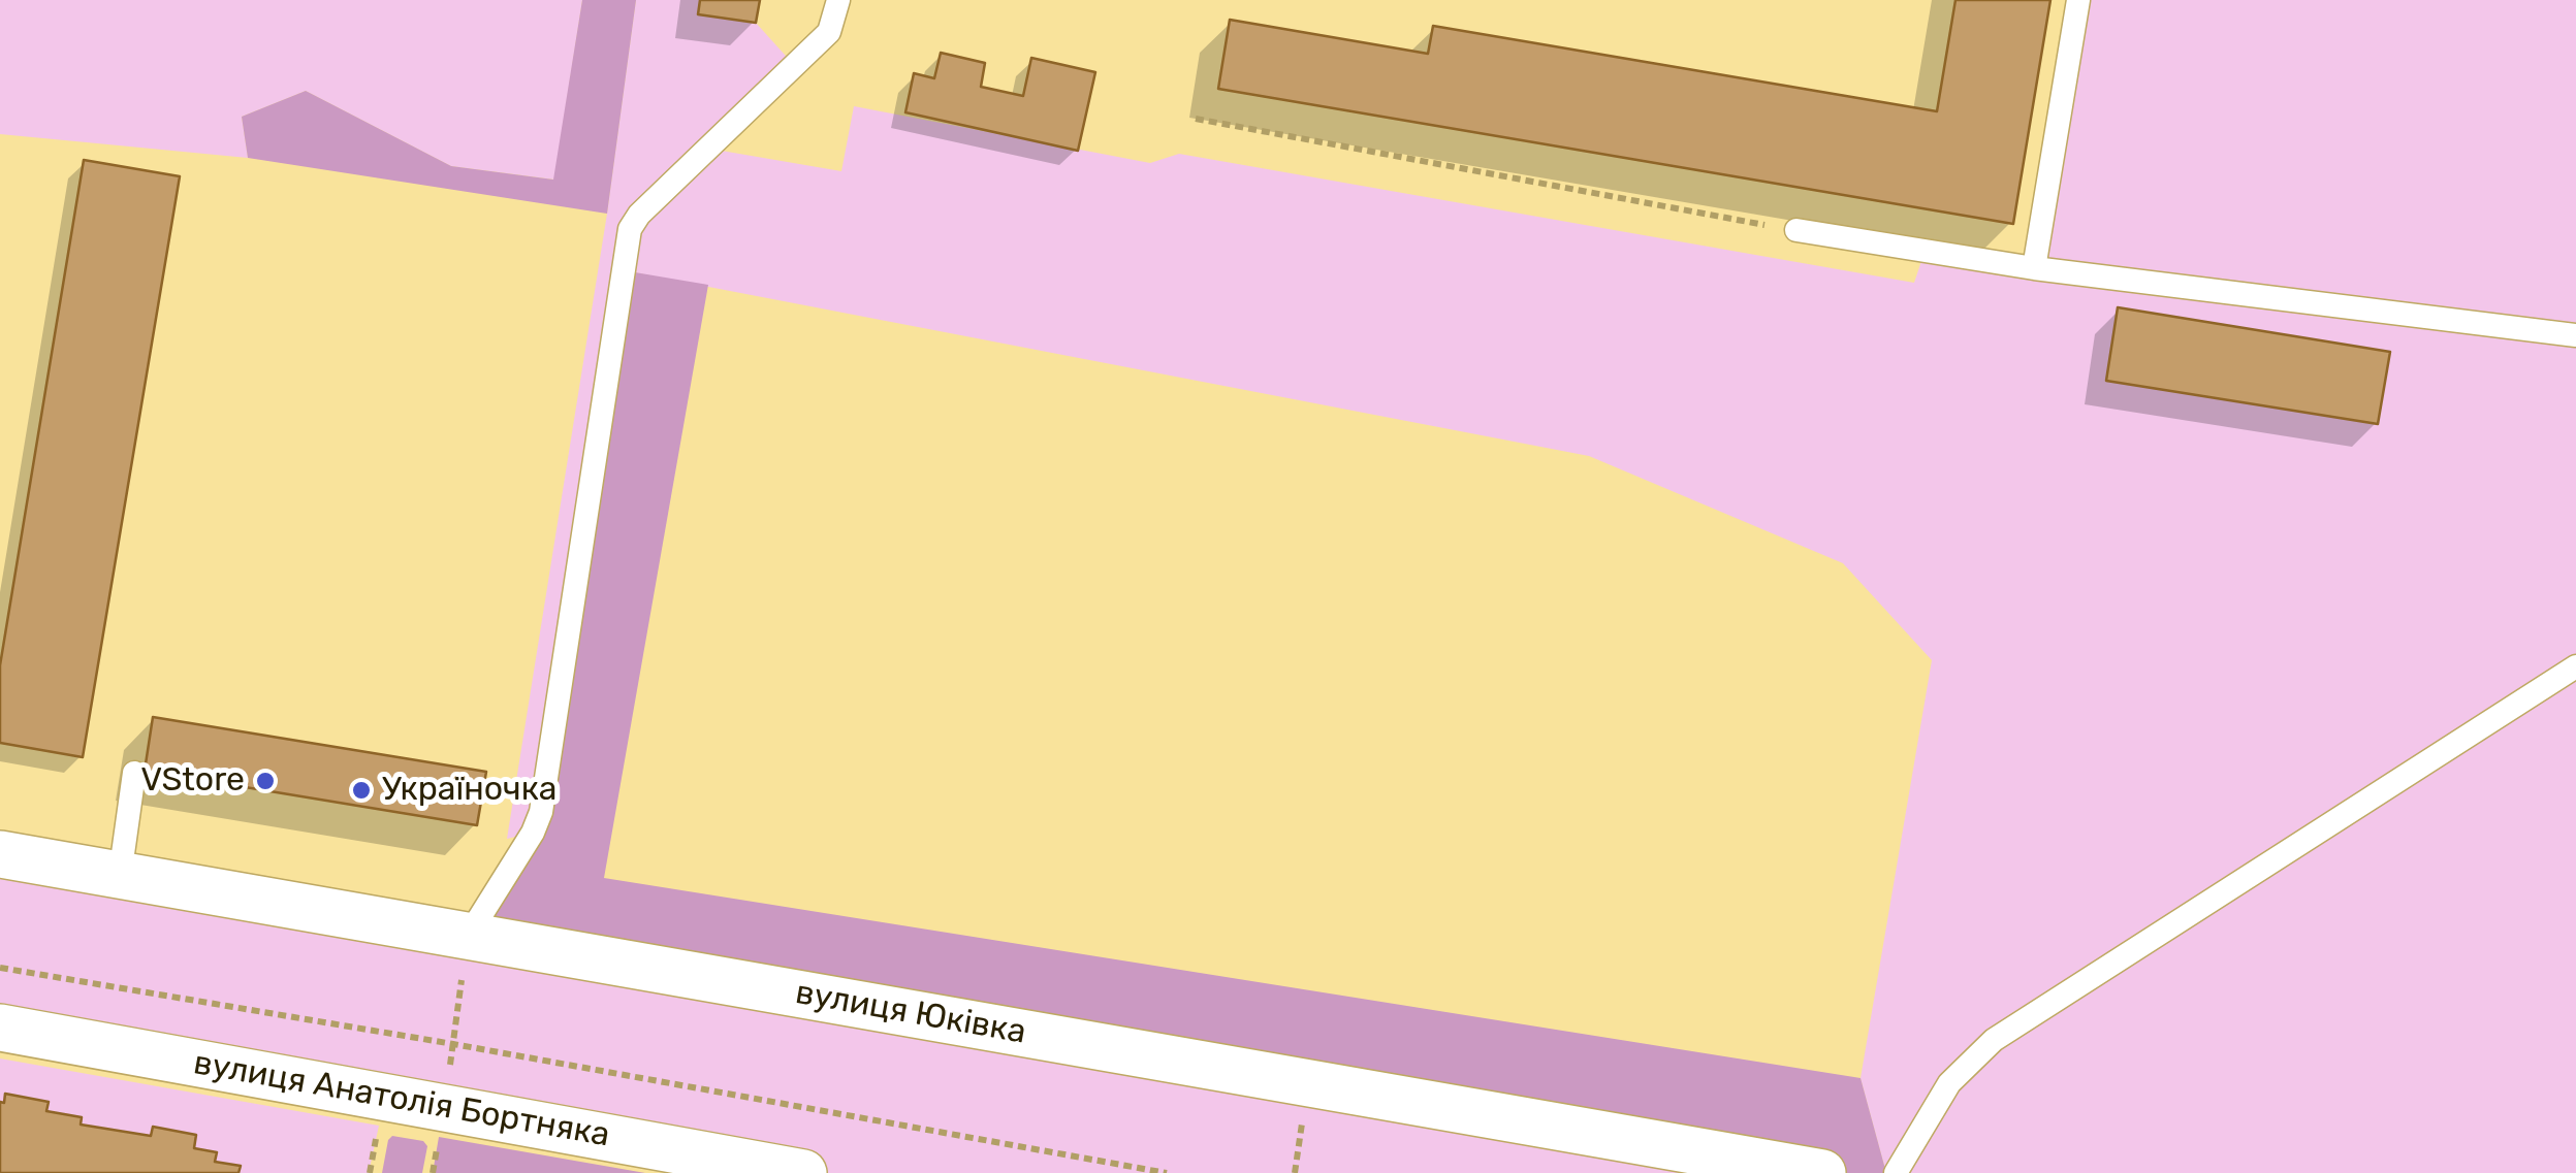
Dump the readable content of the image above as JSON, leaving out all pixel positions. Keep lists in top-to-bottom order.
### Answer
{
  "streets": {
    "street": ["вулиця Юківка", "вулиця Анатолія Бортняка"]
  },
  "places": ["VStore", "Україночка"]
}
